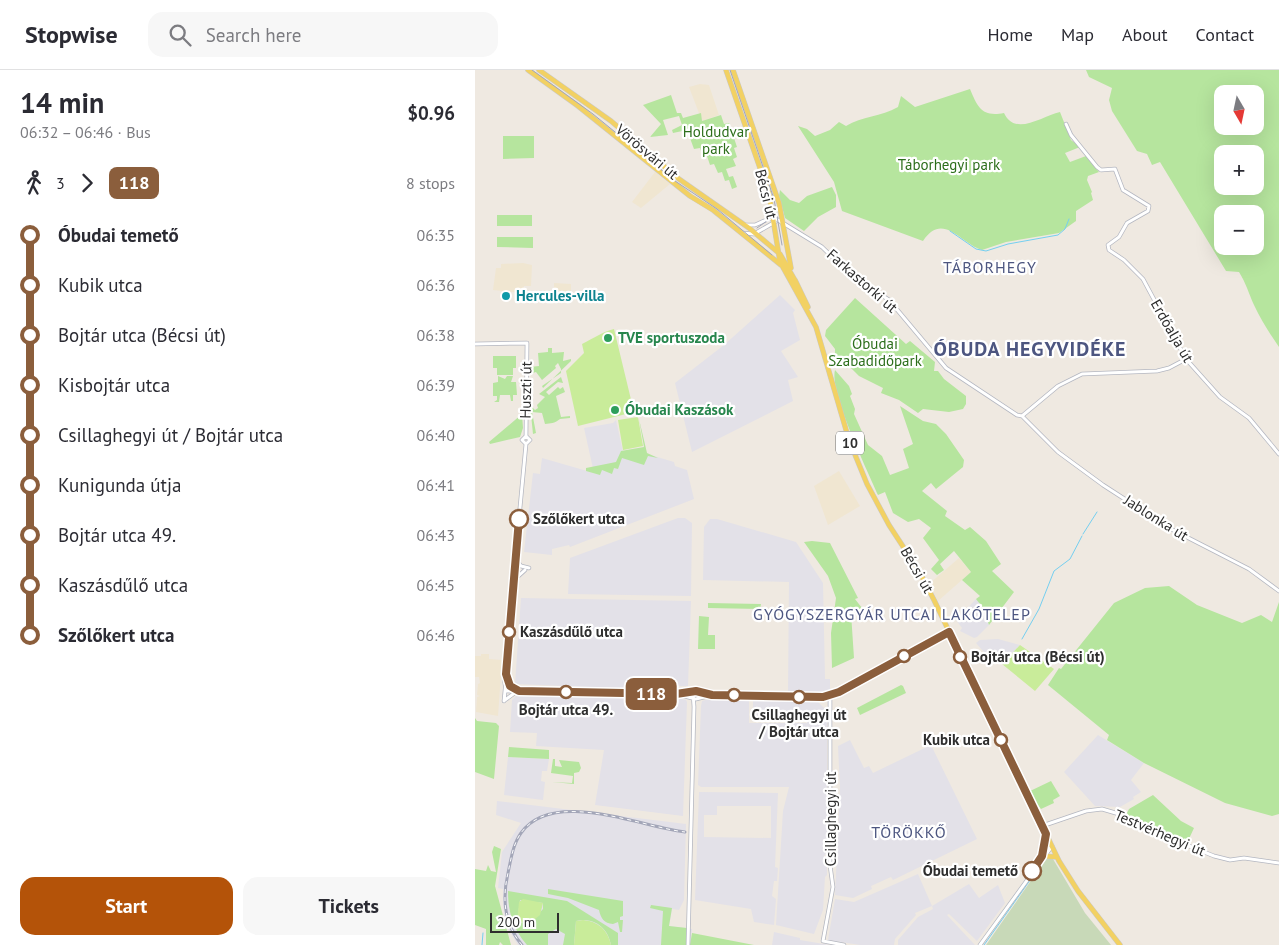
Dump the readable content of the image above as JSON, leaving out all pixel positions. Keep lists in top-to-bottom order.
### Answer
{
  "streets": {
    "main road": ["Vörösvári út", "Bécsi út", "10"],
    "street": [
      "Farkastorki út",
      "Erdőalja út",
      "Huszti út",
      "Jablonka út",
      "Csillaghegyi út",
      "Testvérhegyi út"
    ]
  },
  "crossings": [
    ["Vörösvári út", "Bécsi út"],
    ["Vörösvári út", "10"],
    ["Bécsi út", "Farkastorki út"],
    ["Bécsi út", "10"],
    ["Bécsi út", "Testvérhegyi út"],
    ["Farkastorki út", "Jablonka út"]
  ],
  "districts": [
    "TÁBORHEGY",
    "ÓBUDA HEGYVIDÉKE",
    "GYÓGYSZERGYÁR UTCAI LAKÓTELEP",
    "TÖRÖKKŐ"
  ],
  "parks": ["Holdudvar park", "Táborhegyi park", "Óbudai Szabadidőpark"],
  "places": [
    "Hercules-villa",
    "TVE sportuszoda",
    "Óbudai Kaszások",
    "Szőlőkert utca",
    "Kaszásdűlő utca",
    "Bojtár utca (Bécsi út)",
    "Bojtár utca 49.",
    "Csillaghegyi út / Bojtár utca",
    "Kubik utca",
    "Óbudai temető"
  ],
  "lines": ["bus line 118"],
  "scale_bar": "200 m",
  "north": "bottom",
  "page": {
    "header": "Stopwise",
    "search": "Search here",
    "nav": [
      "Home",
      "Map",
      "About",
      "Contact"
    ],
    "heading": ["14 min", "06:32 – 06:46 · Bus", "$0.96"],
    "on_map": "118",
    "map_buttons": ["+", "−"],
    "legs": ["3", "118", "8 stops"],
    "list": [
      {
        "name": "Óbudai temető",
        "value": "06:35"
      },
      {
        "name": "Kubik utca",
        "value": "06:36"
      },
      {
        "name": "Bojtár utca (Bécsi út)",
        "value": "06:38"
      },
      {
        "name": "Kisbojtár utca",
        "value": "06:39"
      },
      {
        "name": "Csillaghegyi út / Bojtár utca",
        "value": "06:40"
      },
      {
        "name": "Kunigunda útja",
        "value": "06:41"
      },
      {
        "name": "Bojtár utca 49.",
        "value": "06:43"
      },
      {
        "name": "Kaszásdűlő utca",
        "value": "06:45"
      },
      {
        "name": "Szőlőkert utca",
        "value": "06:46"
      }
    ],
    "buttons": ["Start", "Tickets"],
    "scale": "200 m"
  }
}
